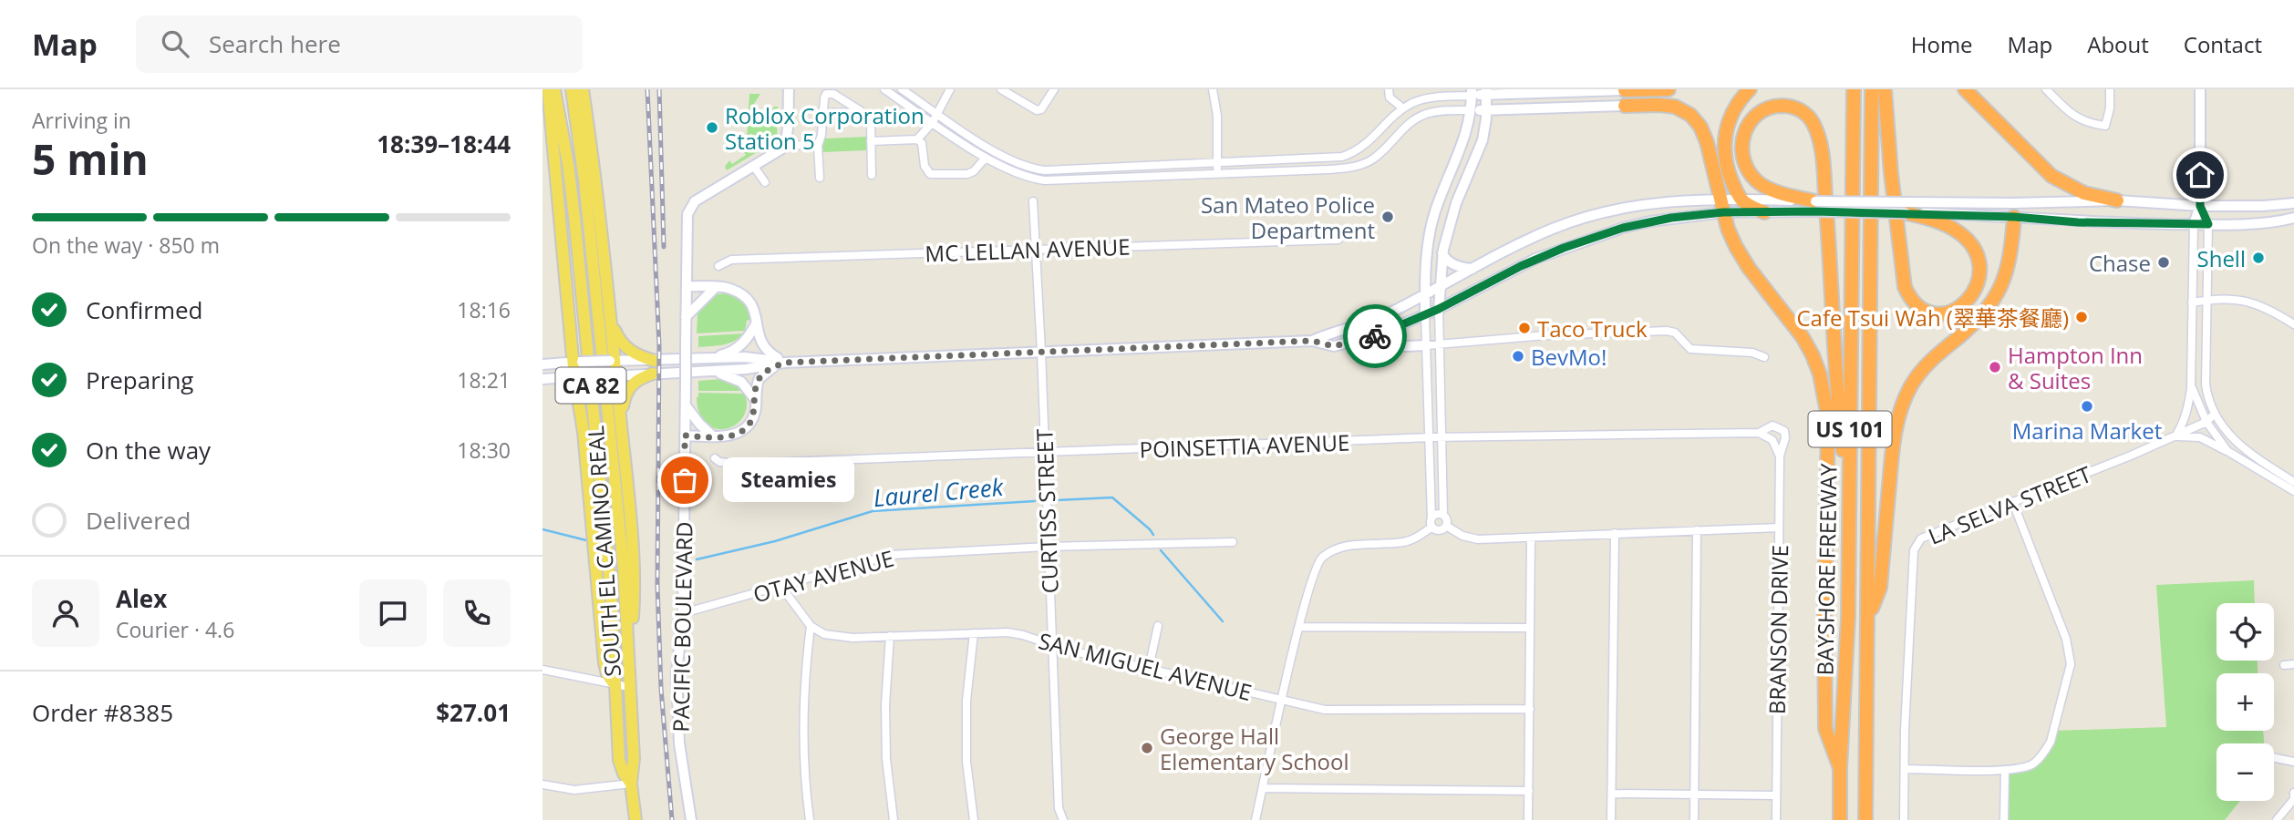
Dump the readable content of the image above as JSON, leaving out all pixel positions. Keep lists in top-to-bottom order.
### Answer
{
  "streets": {
    "highway": ["US 101", "BAYSHORE FREEWAY"],
    "main road": ["CA 82", "SOUTH EL CAMINO REAL", "PACIFIC BOULEVARD"],
    "street": [
      "MC LELLAN AVENUE",
      "POINSETTIA AVENUE",
      "LA SELVA STREET",
      "CURTISS STREET",
      "OTAY AVENUE",
      "BRANSON DRIVE",
      "SAN MIGUEL AVENUE"
    ]
  },
  "crossings": [
    ["MC LELLAN AVENUE", "CURTISS STREET"],
    ["POINSETTIA AVENUE", "CURTISS STREET"],
    ["POINSETTIA AVENUE", "BRANSON DRIVE"],
    ["CURTISS STREET", "OTAY AVENUE"],
    ["CURTISS STREET", "SAN MIGUEL AVENUE"],
    ["OTAY AVENUE", "PACIFIC BOULEVARD"]
  ],
  "water": ["Laurel Creek"],
  "places": [
    "Roblox Corporation Station 5",
    "San Mateo Police Department",
    "Shell",
    "Chase",
    "Cafe Tsui Wah (翠華茶餐廳)",
    "Taco Truck",
    "BevMo!",
    "Hampton Inn & Suites",
    "Marina Market",
    "Steamies",
    "George Hall Elementary School"
  ],
  "page": {
    "header": "Map",
    "search": "Search here",
    "nav": [
      "Home",
      "Map",
      "About",
      "Contact"
    ],
    "heading": ["5 min", "Arriving in", "18:39–18:44"],
    "panel": [
      "Alex",
      "Courier · 4.6",
      "Order #8385",
      "$27.01"
    ],
    "bar": "On the way · 850 m",
    "list": [
      ["Confirmed", "18:16"],
      ["Preparing", "18:21"],
      ["On the way", "18:30"],
      "Delivered"
    ],
    "bubble": "Steamies",
    "map_buttons": ["+", "−"]
  }
}
